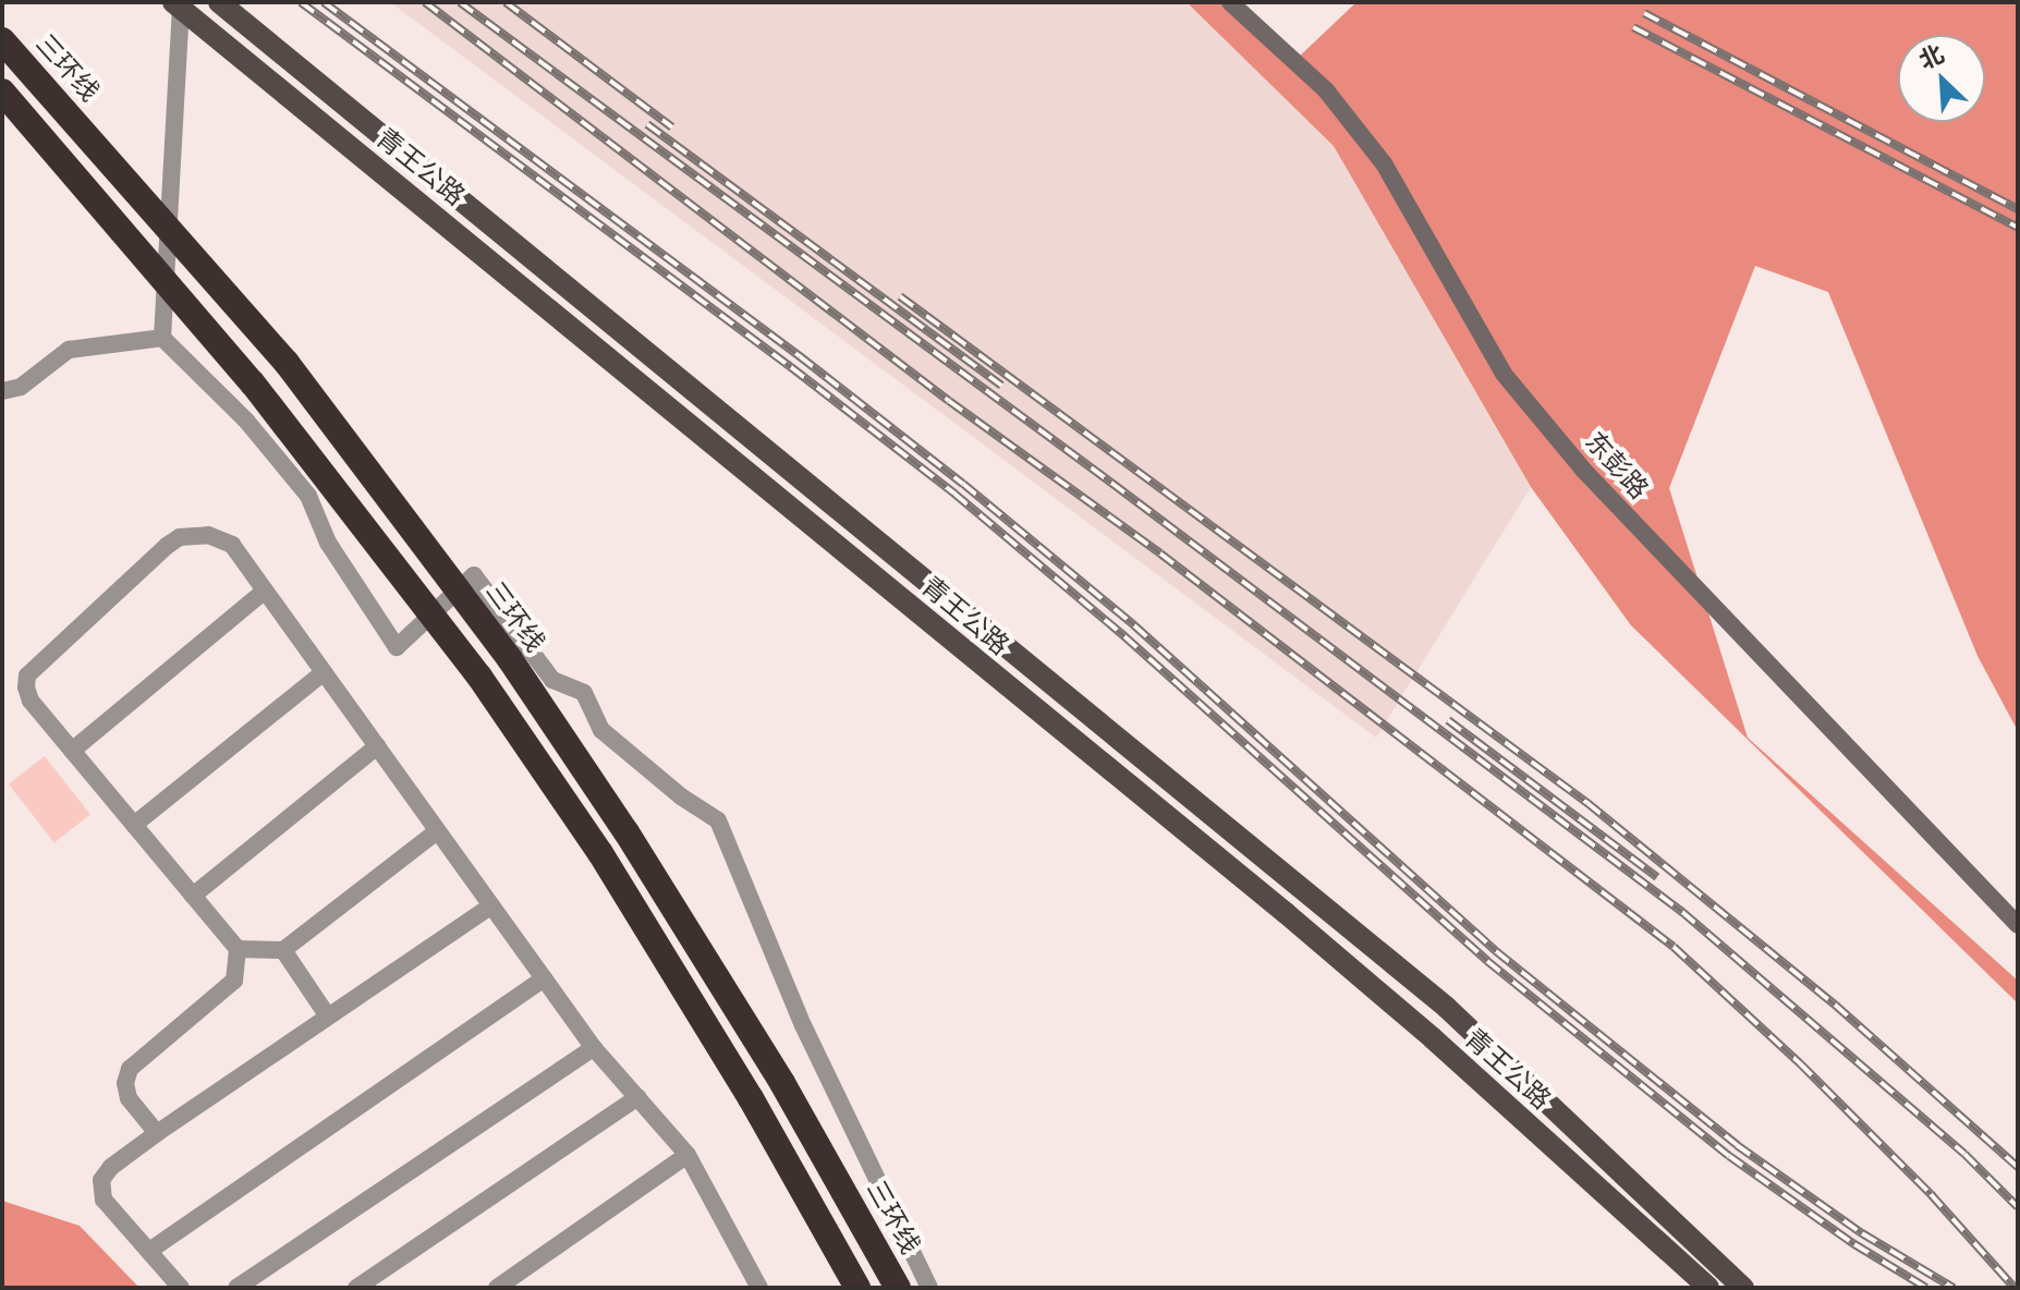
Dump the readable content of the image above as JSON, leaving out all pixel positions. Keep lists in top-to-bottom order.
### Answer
{
  "streets": {
    "highway": ["三环线"],
    "main road": ["青王公路"],
    "street": ["东彭路"]
  },
  "north": "top left"
}
